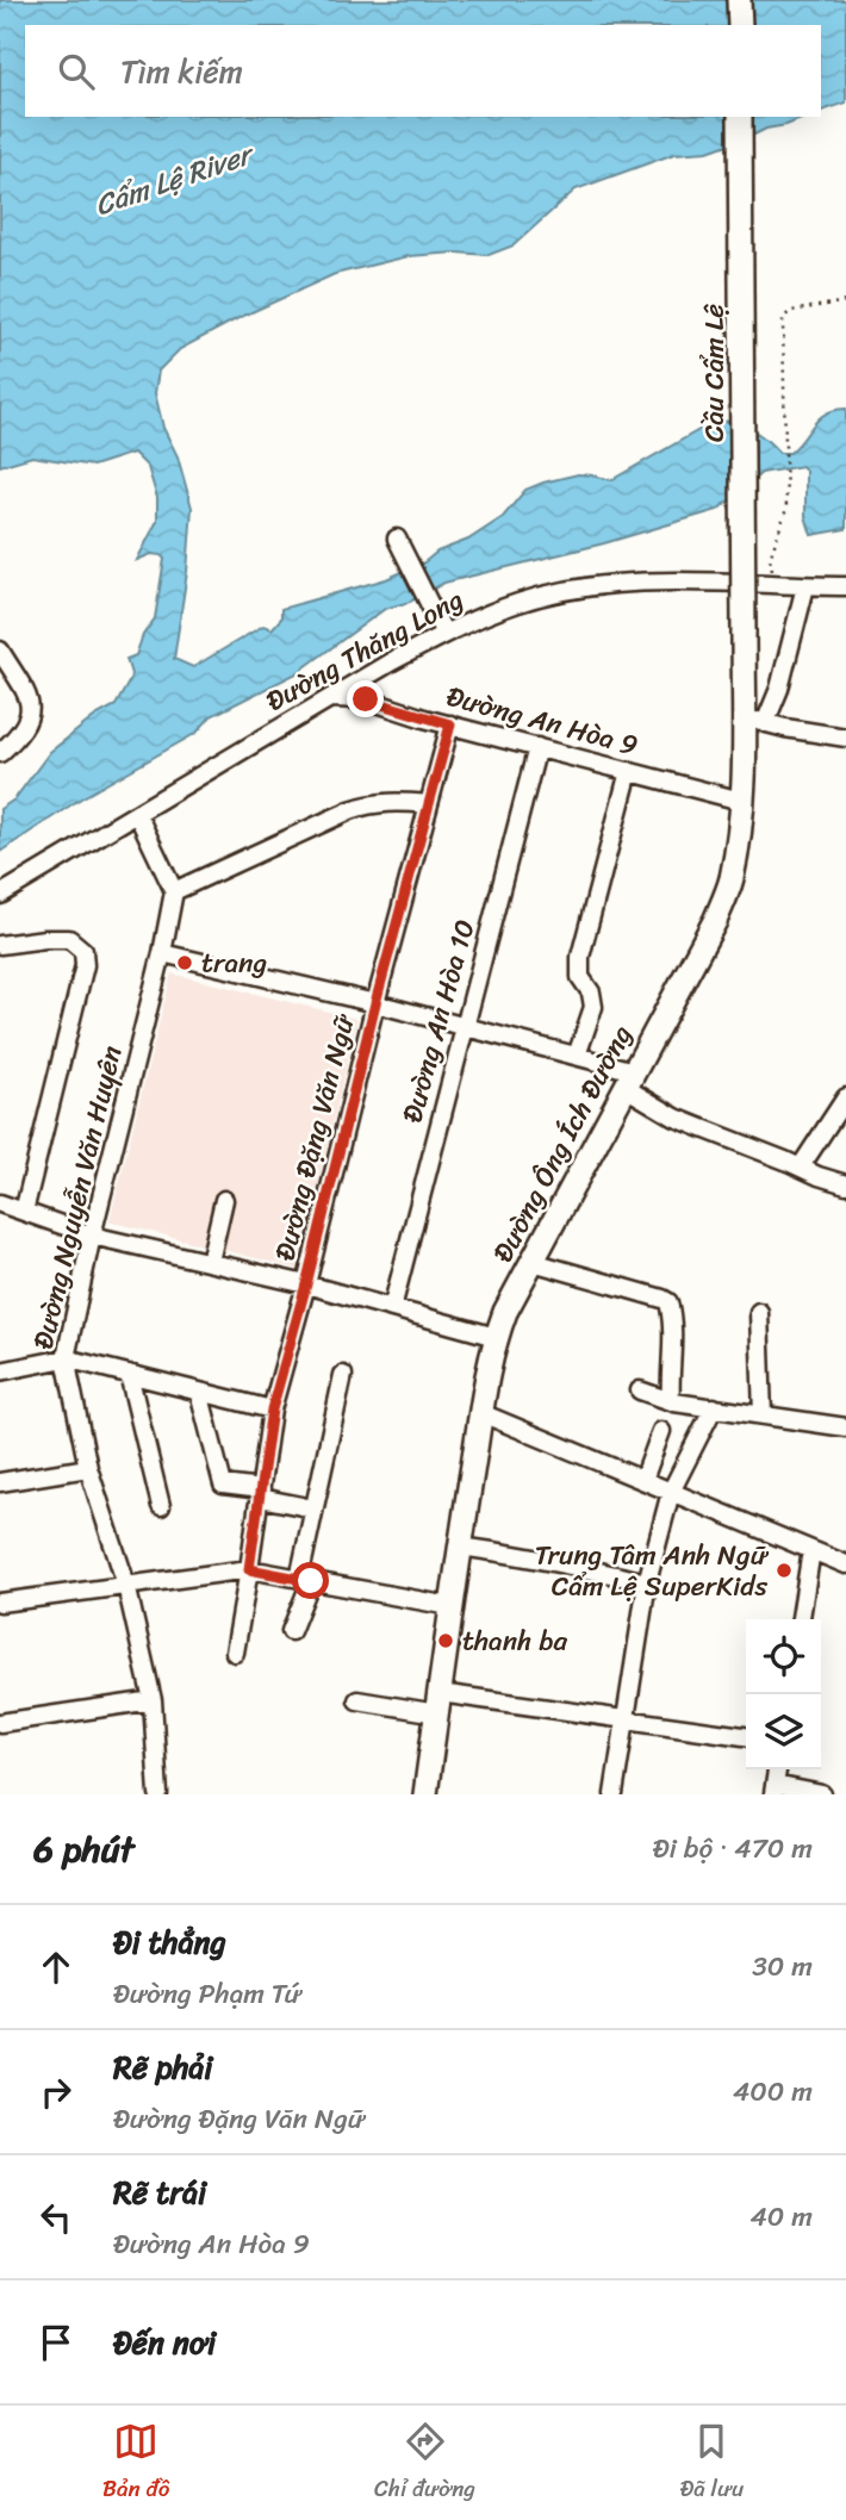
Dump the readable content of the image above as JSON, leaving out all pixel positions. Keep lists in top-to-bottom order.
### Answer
{
  "streets": {
    "main road": ["Cầu Cẩm Lệ", "Đường Ông Ích Đường"],
    "street": [
      "Đường Thăng Long",
      "Đường An Hòa 9",
      "Đường An Hòa 10",
      "Đường Đặng Văn Ngữ",
      "Đường Nguyễn Văn Huyên"
    ]
  },
  "crossings": [
    ["Cầu Cẩm Lệ", "Đường Ông Ích Đường"],
    ["Đường Thăng Long", "Đường An Hòa 9"],
    ["Đường An Hòa 9", "Đường An Hòa 10"],
    ["Đường An Hòa 9", "Đường Đặng Văn Ngữ"],
    ["Đường An Hòa 9", "Đường Ông Ích Đường"]
  ],
  "water": ["Cẩm Lệ River"],
  "places": ["trang", "Trung Tâm Anh Ngữ Cẩm Lệ SuperKids", "thanh ba"],
  "page": {
    "search": "Tìm kiếm",
    "heading": ["6 phút", "Đi bộ · 470 m"],
    "list": [
      ["Đi thẳng", "Đường Phạm Tứ", "30 m"],
      ["Rẽ phải", "Đường Đặng Văn Ngữ", "400 m"],
      ["Rẽ trái", "Đường An Hòa 9", "40 m"],
      "Đến nơi"
    ],
    "nav": ["Bản đồ", "Chỉ đường", "Đã lưu"]
  }
}
